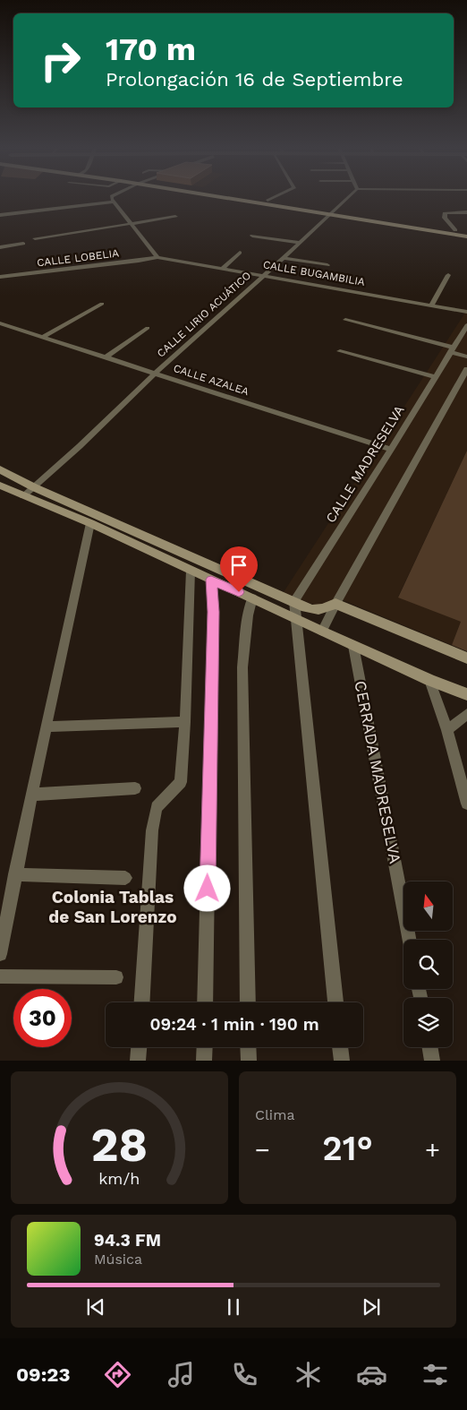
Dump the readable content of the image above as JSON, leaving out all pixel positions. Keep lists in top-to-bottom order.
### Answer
{
  "streets": {
    "street": [
      "CALLE LOBELIA",
      "CALLE BUGAMBILIA",
      "CALLE LIRIO ACUÁTICO",
      "CALLE AZALEA",
      "CALLE MADRESELVA",
      "CERRADA MADRESELVA"
    ]
  },
  "crossings": [
    ["CALLE LOBELIA", "CALLE BUGAMBILIA"],
    ["CALLE BUGAMBILIA", "CALLE LIRIO ACUÁTICO"],
    ["CALLE LIRIO ACUÁTICO", "CALLE AZALEA"],
    ["CALLE AZALEA", "CALLE MADRESELVA"]
  ],
  "districts": ["Colonia Tablas de San Lorenzo"],
  "north": "top",
  "page": {
    "turn": ["170 m", "Prolongación 16 de Septiembre"],
    "limit": "30",
    "trip": "09:24 · 1 min · 190 m",
    "tile": "Clima",
    "heat": ["−", "21°", "+"],
    "song": ["94.3 FM", "Música"],
    "tabs": "09:23",
    "gauge": ["28", "km/h"]
  }
}
